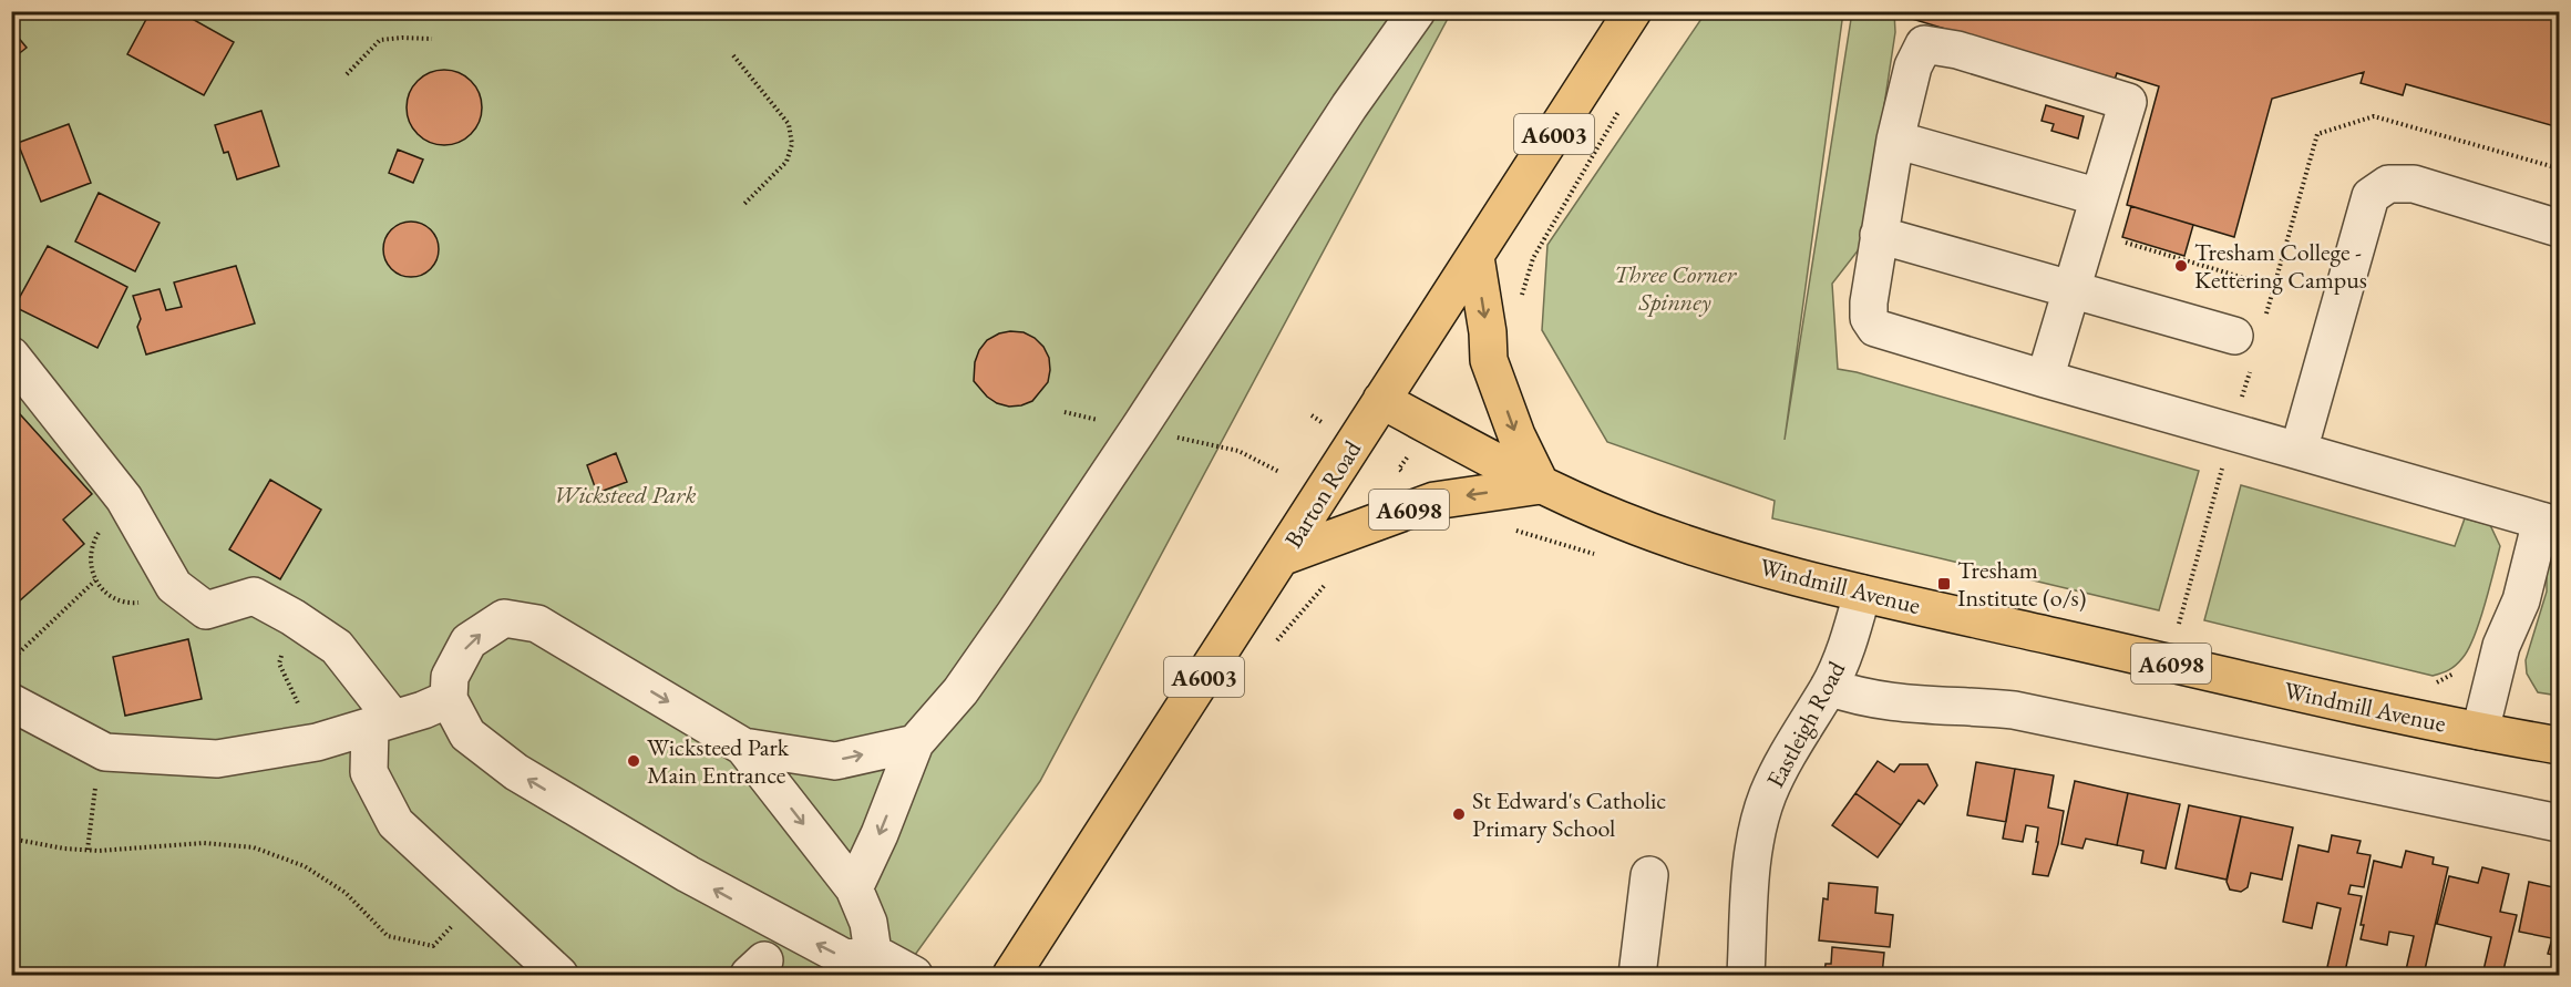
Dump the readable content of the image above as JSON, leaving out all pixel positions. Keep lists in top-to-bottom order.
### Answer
{
  "streets": {
    "main road": [
      "A6003",
      "Barton Road",
      "A6098",
      "Windmill Avenue"
    ],
    "street": ["Eastleigh Road"]
  },
  "crossings": [
    ["Barton Road", "A6098"],
    ["Barton Road", "Windmill Avenue"],
    ["A6098", "Windmill Avenue"],
    ["Windmill Avenue", "Eastleigh Road"]
  ],
  "parks": ["Three Corner Spinney", "Wicksteed Park"],
  "places": {
    "other": ["Tresham College - Kettering Campus", "Wicksteed Park Main Entrance", "St Edward's Catholic Primary School"],
    "transit": ["Tresham Institute (o/s)"]
  }
}
